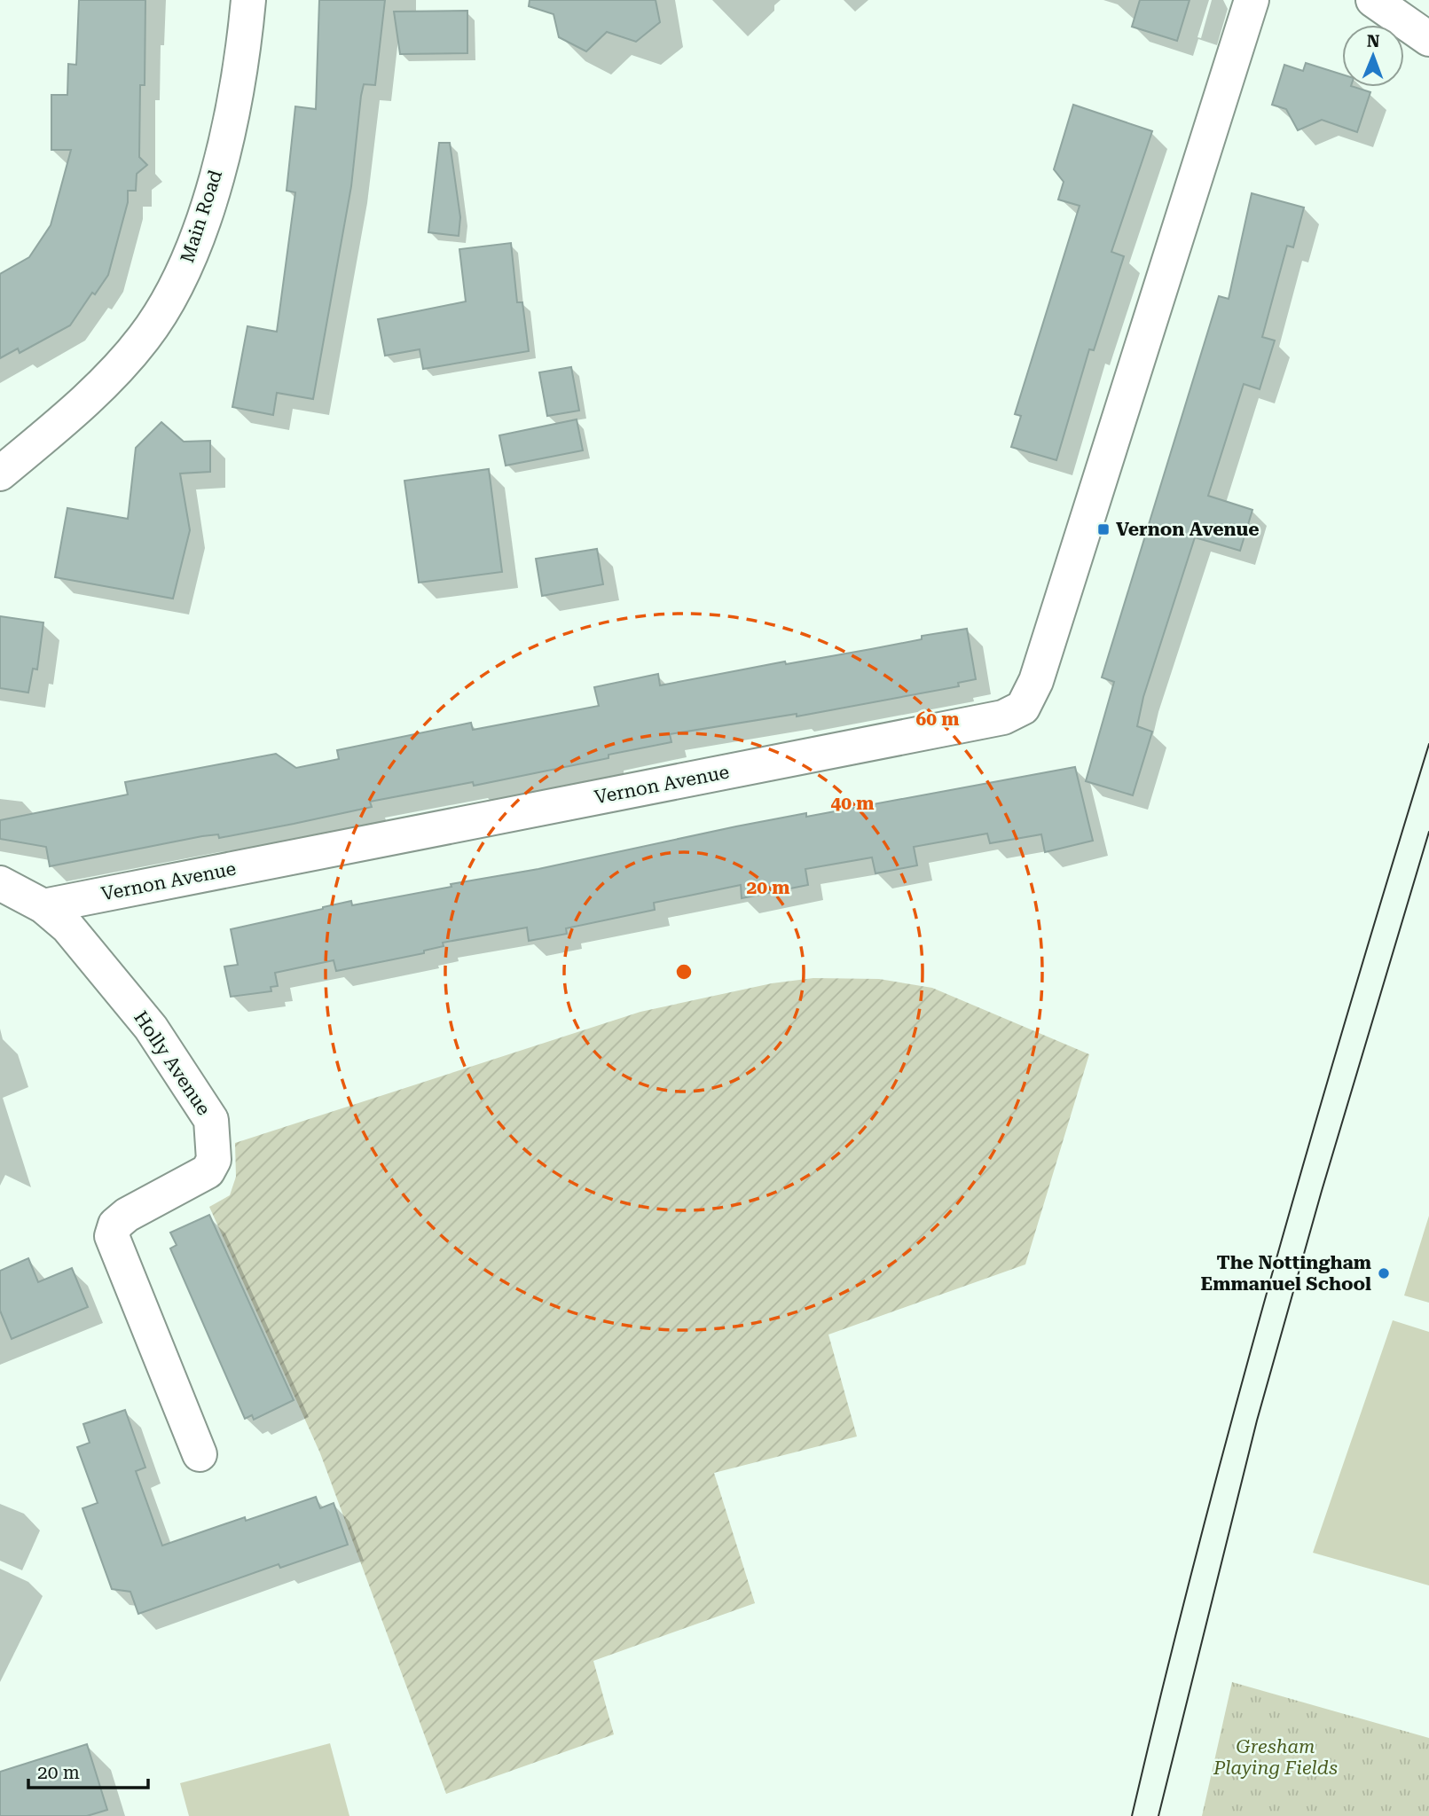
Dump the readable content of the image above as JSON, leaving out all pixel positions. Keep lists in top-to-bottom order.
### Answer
{
  "streets": {
    "street": ["Main Road", "Vernon Avenue", "Holly Avenue"]
  },
  "crossings": [
    ["Vernon Avenue", "Holly Avenue"]
  ],
  "parks": ["Gresham Playing Fields"],
  "places": {
    "transit": ["Vernon Avenue"],
    "other": ["The Nottingham Emmanuel School"]
  },
  "scale_bar": "20 m",
  "north": "top",
  "rings": ["60 m", "40 m", "20 m"]
}
